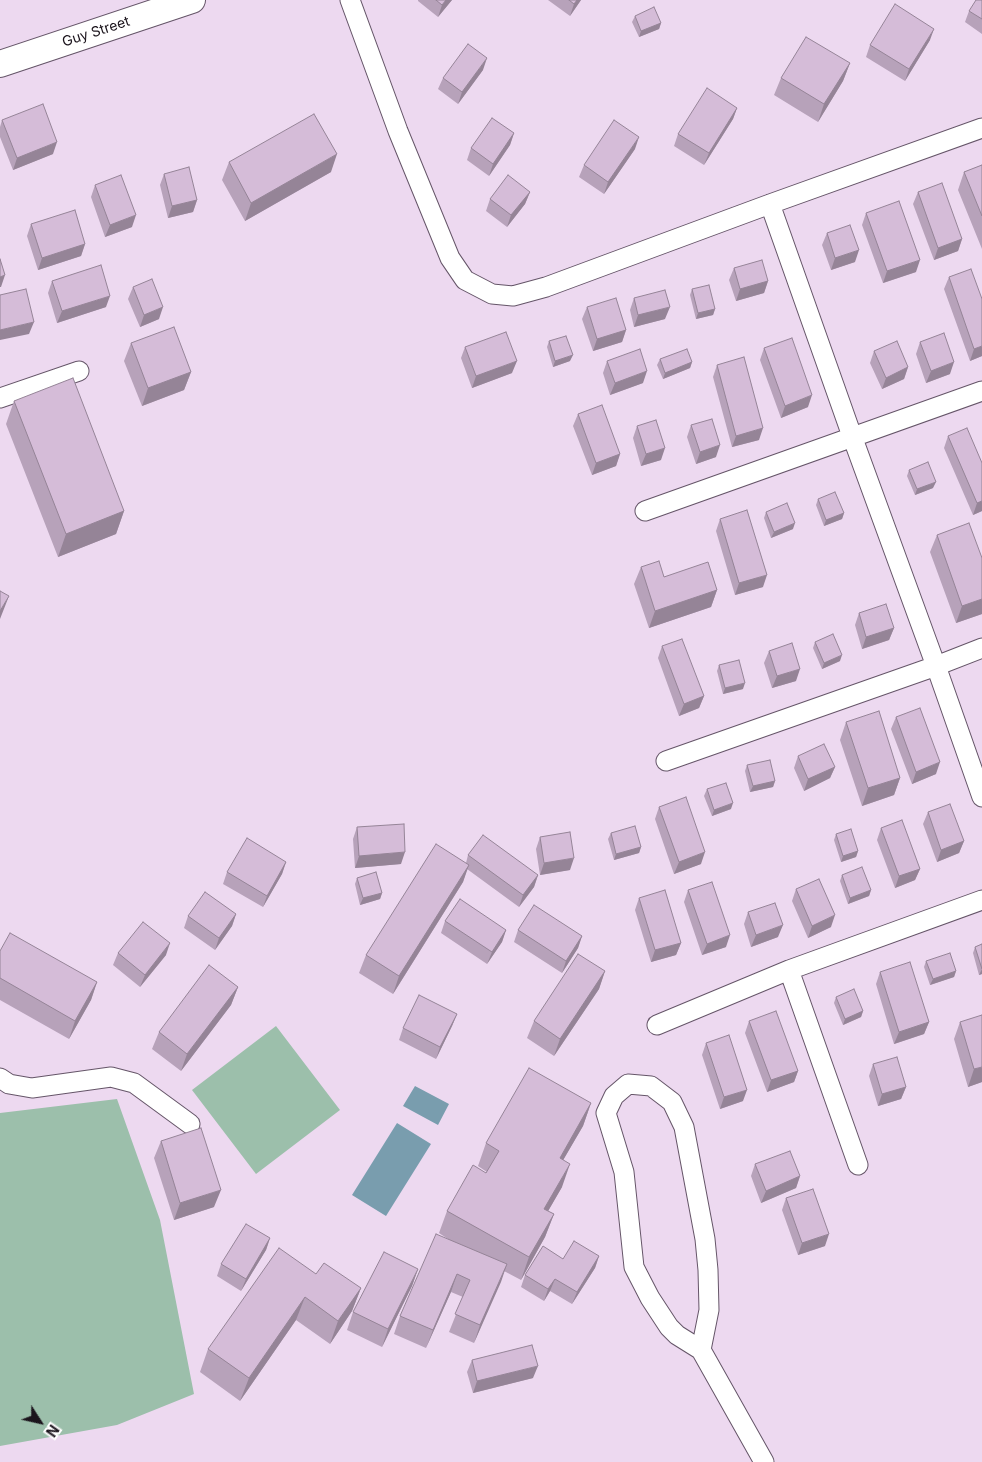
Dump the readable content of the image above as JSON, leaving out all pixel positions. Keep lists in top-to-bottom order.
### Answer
{
  "streets": {
    "street": ["Guy Street"]
  },
  "north": "bottom right"
}
